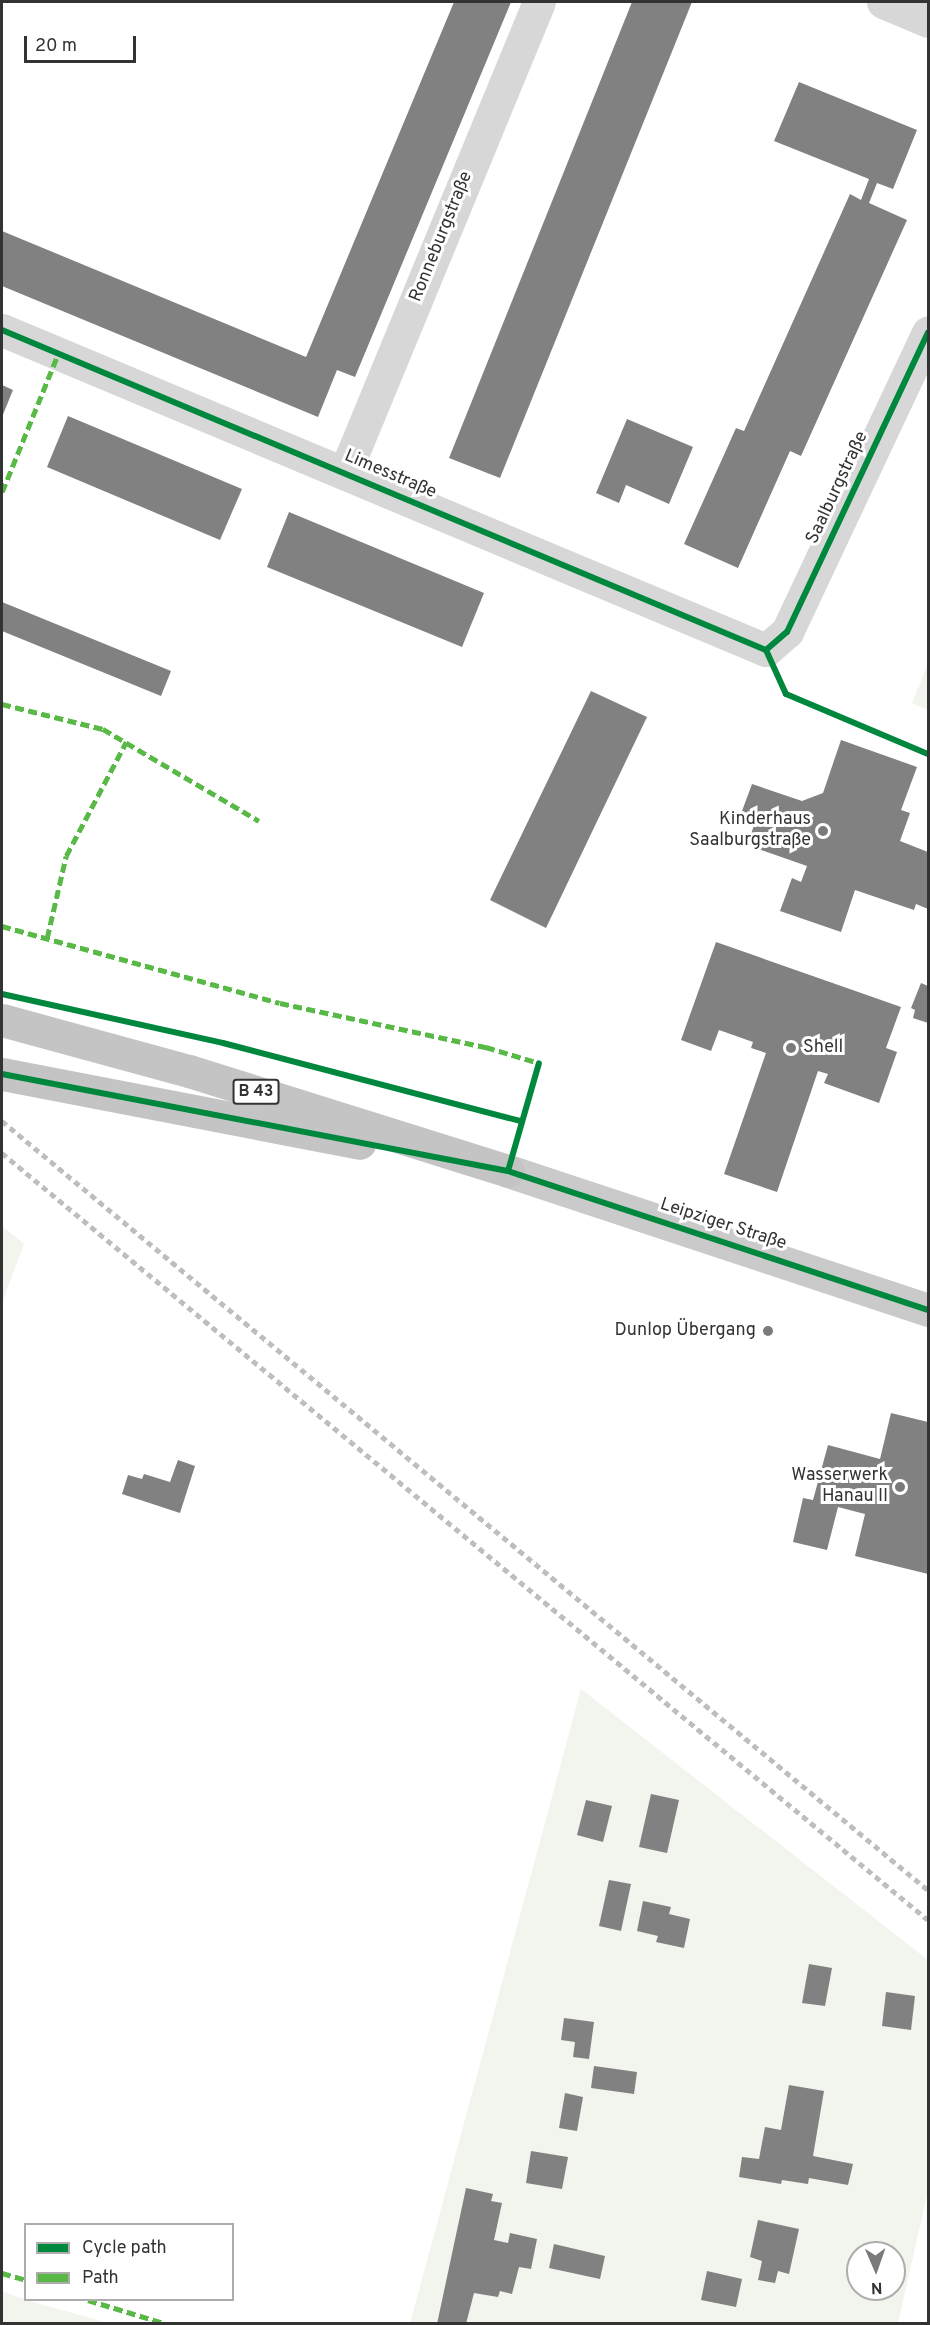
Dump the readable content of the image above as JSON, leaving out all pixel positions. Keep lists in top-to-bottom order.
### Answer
{
  "streets": {
    "highway": ["B 43"],
    "main road": ["Leipziger Straße"],
    "street": ["Ronneburgstraße", "Limesstraße", "Saalburgstraße"]
  },
  "crossings": [
    ["Ronneburgstraße", "Limesstraße"],
    ["Limesstraße", "Saalburgstraße"],
    ["B 43", "Leipziger Straße"]
  ],
  "places": [
    "Kinderhaus Saalburgstraße",
    "Shell",
    "Dunlop Übergang",
    "Wasserwerk Hanau II"
  ],
  "legend": ["Cycle path", "Path"],
  "scale_bar": "20 m",
  "north": "bottom"
}
